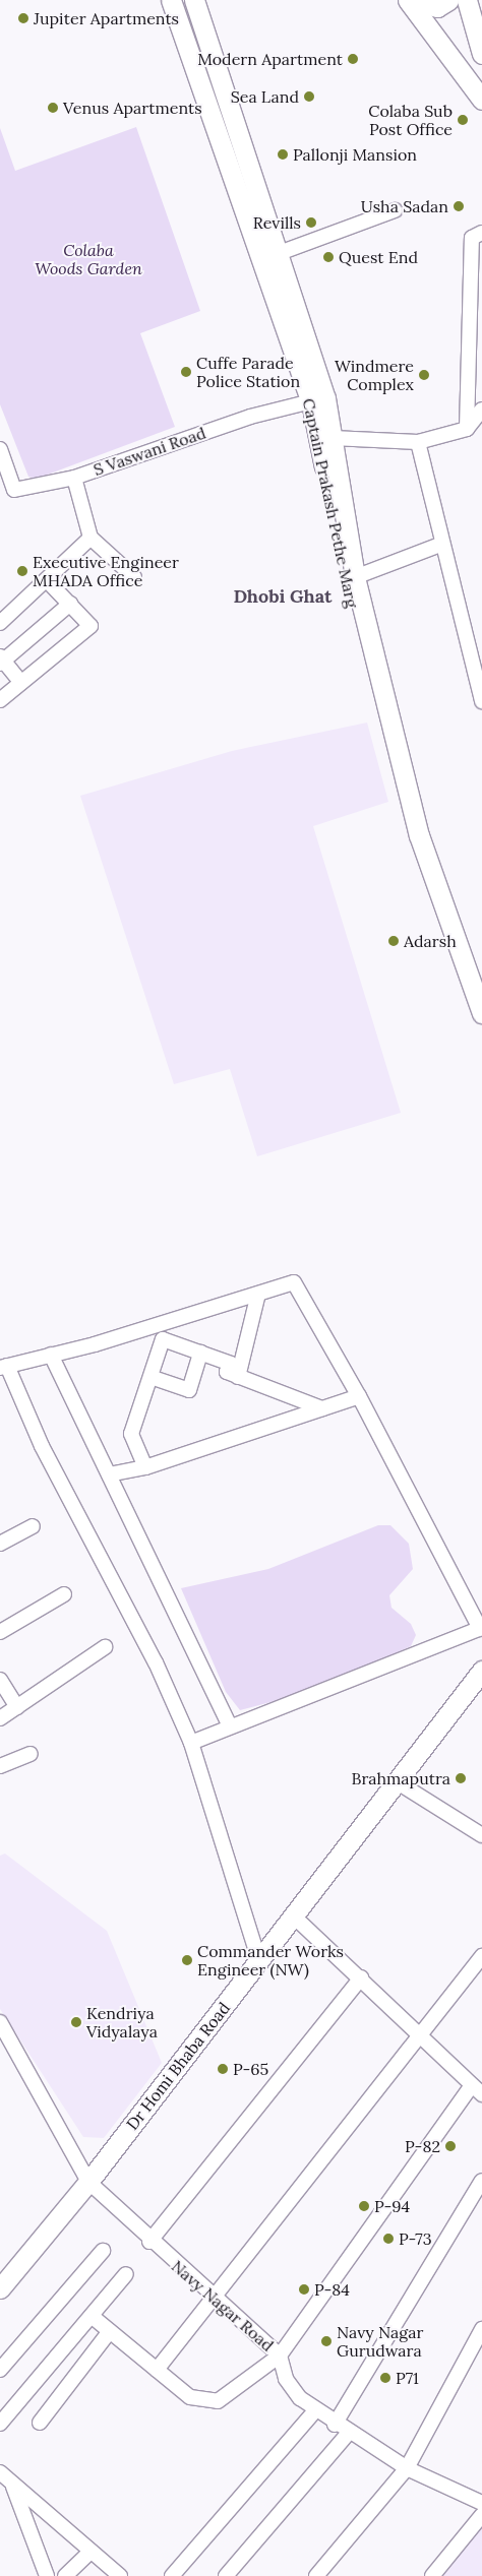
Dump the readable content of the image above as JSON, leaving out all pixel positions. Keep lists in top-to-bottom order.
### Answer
{
  "streets": {
    "main road": ["Captain Prakash Pethe Marg", "Dr Homi Bhaba Road"],
    "street": ["S Vaswani Road", "Navy Nagar Road"]
  },
  "crossings": [
    ["S Vaswani Road", "Captain Prakash Pethe Marg"],
    ["Dr Homi Bhaba Road", "Navy Nagar Road"]
  ],
  "districts": ["Dhobi Ghat"],
  "parks": ["Colaba Woods Garden"],
  "places": [
    "Jupiter Apartments",
    "Modern Apartment",
    "Sea Land",
    "Venus Apartments",
    "Colaba Sub Post Office",
    "Pallonji Mansion",
    "Usha Sadan",
    "Revills",
    "Quest End",
    "Cuffe Parade Police Station",
    "Windmere Complex",
    "Executive Engineer MHADA Office",
    "Adarsh",
    "Brahmaputra",
    "Commander Works Engineer (NW)",
    "Kendriya Vidyalaya",
    "P-65",
    "P-82",
    "P-94",
    "P-73",
    "P-84",
    "Navy Nagar Gurudwara",
    "P71"
  ]
}
